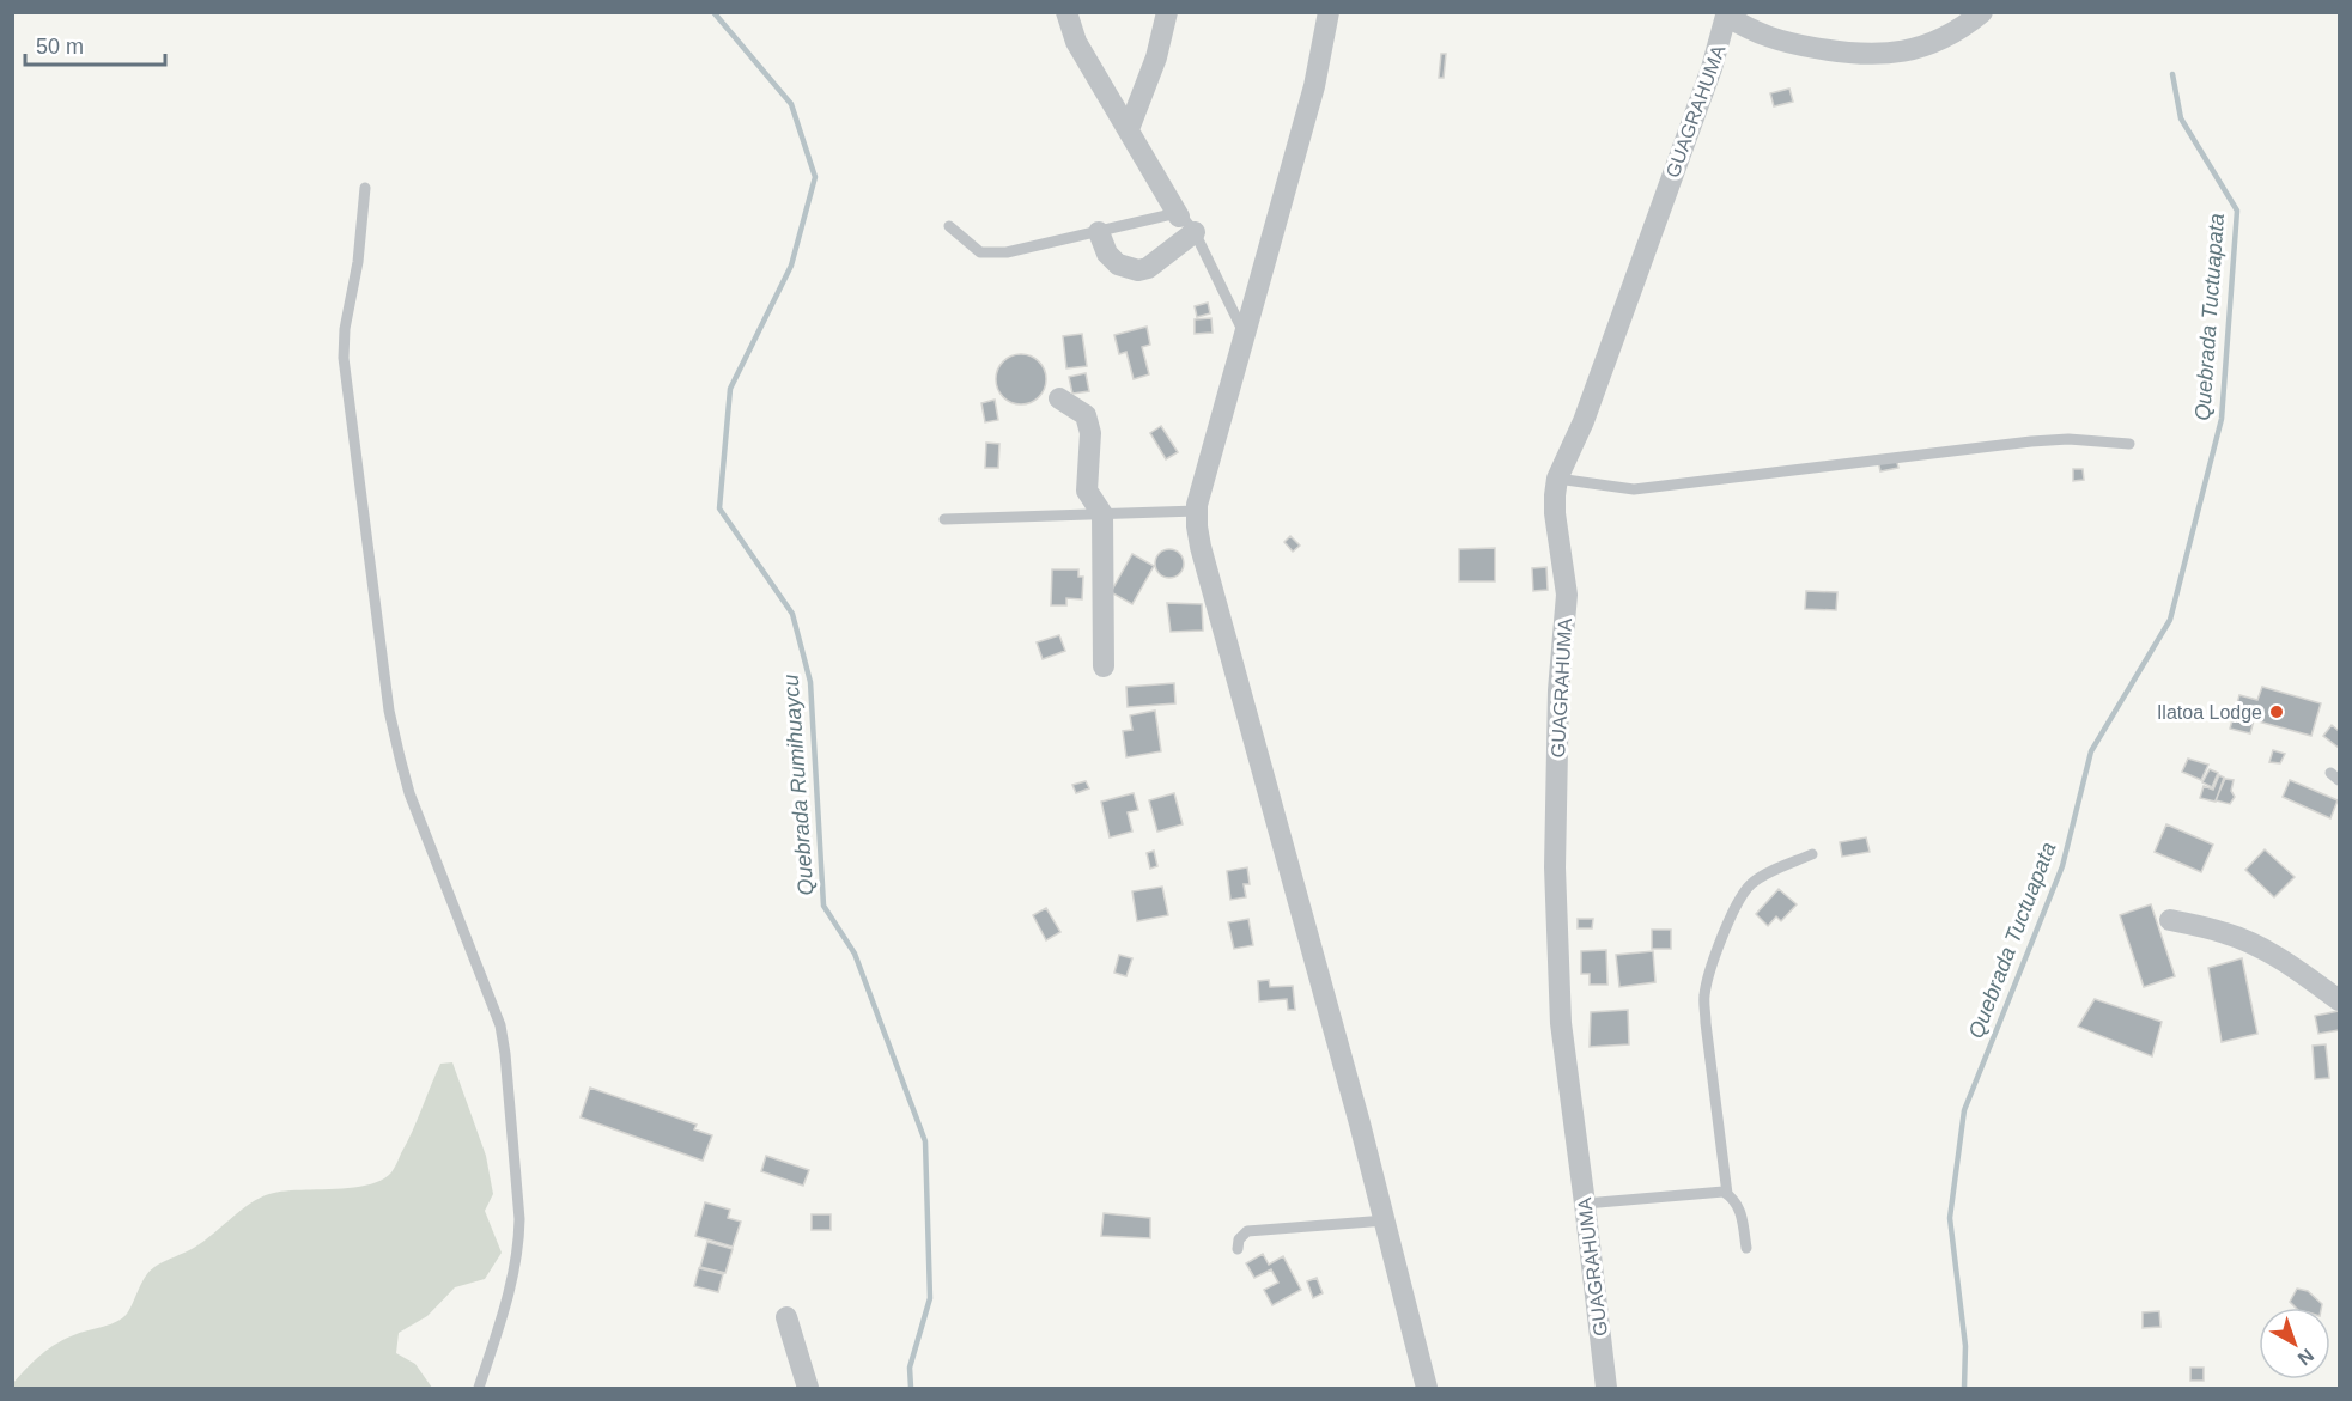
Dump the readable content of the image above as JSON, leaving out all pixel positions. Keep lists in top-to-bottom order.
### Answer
{
  "streets": {
    "street": ["GUAGRAHUMA"]
  },
  "water": ["Quebrada Tuctuapata", "Quebrada Rumihuaycu"],
  "places": ["Ilatoa Lodge"],
  "scale_bar": "50 m",
  "north": "bottom right"
}
